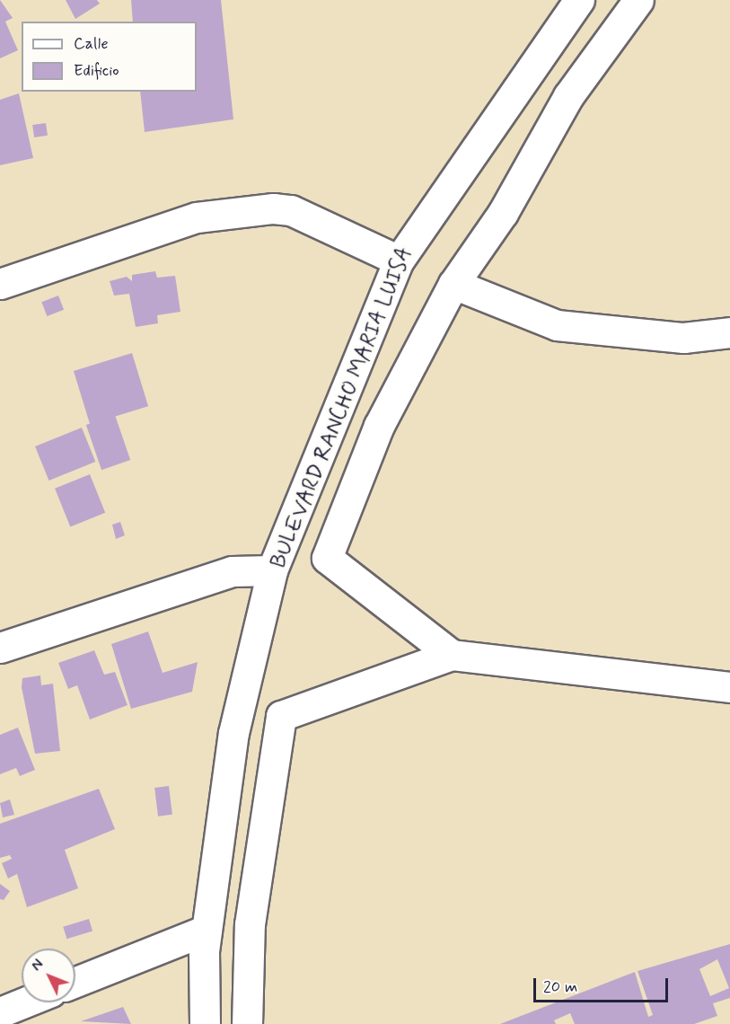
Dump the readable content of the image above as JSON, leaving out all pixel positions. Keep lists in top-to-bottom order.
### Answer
{
  "streets": {
    "street": ["BULEVARD RANCHO MARIA LUISA"]
  },
  "legend": ["Calle", "Edificio"],
  "scale_bar": "20 m",
  "north": "top left"
}
